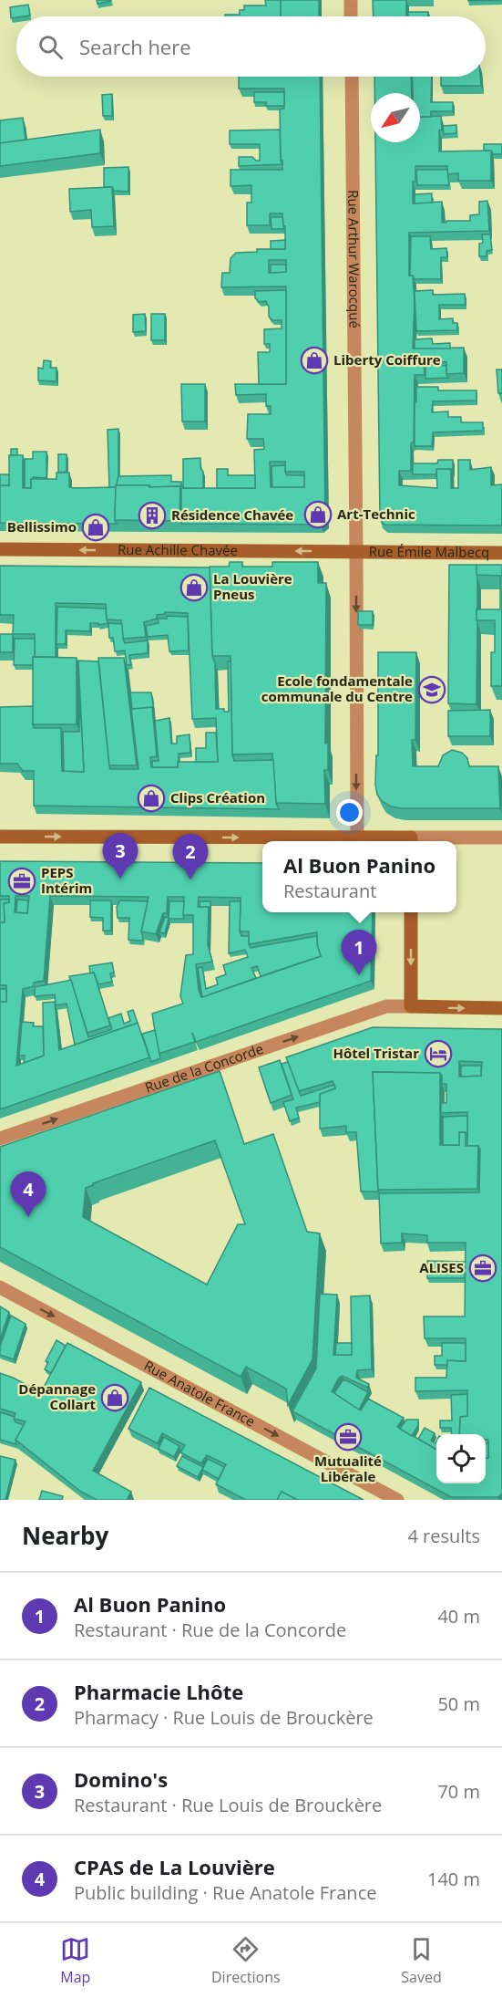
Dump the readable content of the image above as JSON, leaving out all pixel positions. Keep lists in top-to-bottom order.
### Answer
{
  "streets": {
    "street": [
      "Rue Arthur Warocqué",
      "Rue Achille Chavée",
      "Rue Émile Malbecq",
      "Rue de la Concorde",
      "Rue Anatole France"
    ]
  },
  "crossings": [
    ["Rue Arthur Warocqué", "Rue Achille Chavée"],
    ["Rue Arthur Warocqué", "Rue Émile Malbecq"],
    ["Rue Achille Chavée", "Rue Émile Malbecq"]
  ],
  "one_way": [
    "Rue Arthur Warocqué",
    "Rue Achille Chavée",
    "Rue de la Concorde",
    "Rue Anatole France"
  ],
  "places": {
    "shop": [
      "Liberty Coiffure",
      "Art-Technic",
      "Bellissimo",
      "La Louvière Pneus",
      "Clips Création",
      "Dépannage Collart"
    ],
    "building": ["Résidence Chavée"],
    "school or university": ["Ecole fondamentale communale du Centre"],
    "office": ["PEPS Intérim", "ALISES", "Mutualité Libérale"],
    "hotel": ["Hôtel Tristar"]
  },
  "north": "bottom left",
  "page": {
    "search": "Search here",
    "pins": [
      "3",
      "2",
      "1",
      "4"
    ],
    "popup": ["Al Buon Panino", "Restaurant"],
    "heading": ["Nearby", "4 results"],
    "list": [
      {
        "mark": "1",
        "name": "Al Buon Panino",
        "note": "Restaurant · Rue de la Concorde",
        "value": "40 m"
      },
      {
        "mark": "2",
        "name": "Pharmacie Lhôte",
        "note": "Pharmacy · Rue Louis de Brouckère",
        "value": "50 m"
      },
      {
        "mark": "3",
        "name": "Domino's",
        "note": "Restaurant · Rue Louis de Brouckère",
        "value": "70 m"
      },
      {
        "mark": "4",
        "name": "CPAS de La Louvière",
        "note": "Public building · Rue Anatole France",
        "value": "140 m"
      }
    ],
    "nav": ["Map", "Directions", "Saved"]
  }
}
